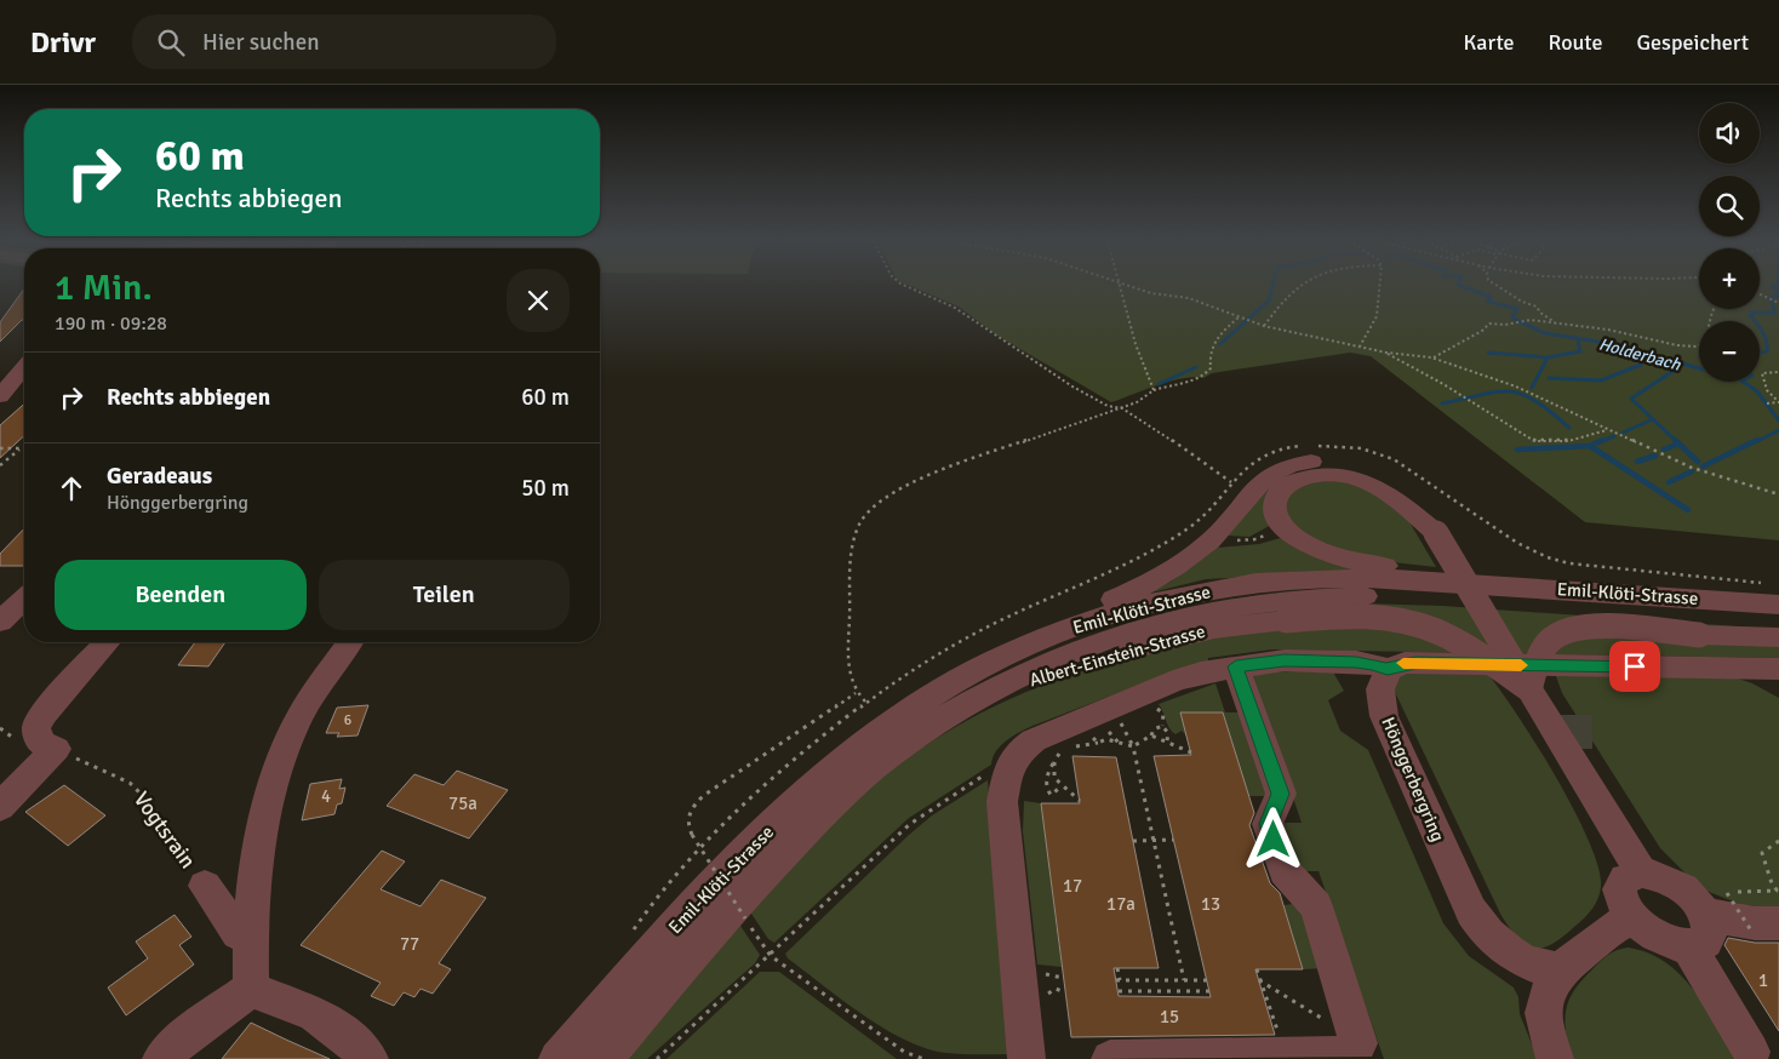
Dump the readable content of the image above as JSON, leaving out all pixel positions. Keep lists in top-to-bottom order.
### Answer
{
  "streets": {
    "street": [
      "Emil-Klöti-Strasse",
      "Albert-Einstein-Strasse",
      "Hönggerbergring",
      "Vogtsrain"
    ]
  },
  "crossings": [
    ["Emil-Klöti-Strasse", "Albert-Einstein-Strasse"]
  ],
  "water": ["Holderbach"],
  "house_numbers": [
    "6",
    "4",
    "75a",
    "17",
    "17a",
    "13",
    "77",
    "1",
    "15"
  ],
  "page": {
    "header": "Drivr",
    "search": "Hier suchen",
    "nav": ["Karte", "Route", "Gespeichert"],
    "map_buttons": ["+", "−"],
    "turn": ["60 m", "Rechts abbiegen"],
    "heading": ["1 Min.", "190 m · 09:28"],
    "list": [
      {
        "name": "Rechts abbiegen",
        "value": "60 m"
      },
      {
        "name": "Geradeaus",
        "note": "Hönggerbergring",
        "value": "50 m"
      }
    ],
    "buttons": ["Beenden", "Teilen"]
  }
}
